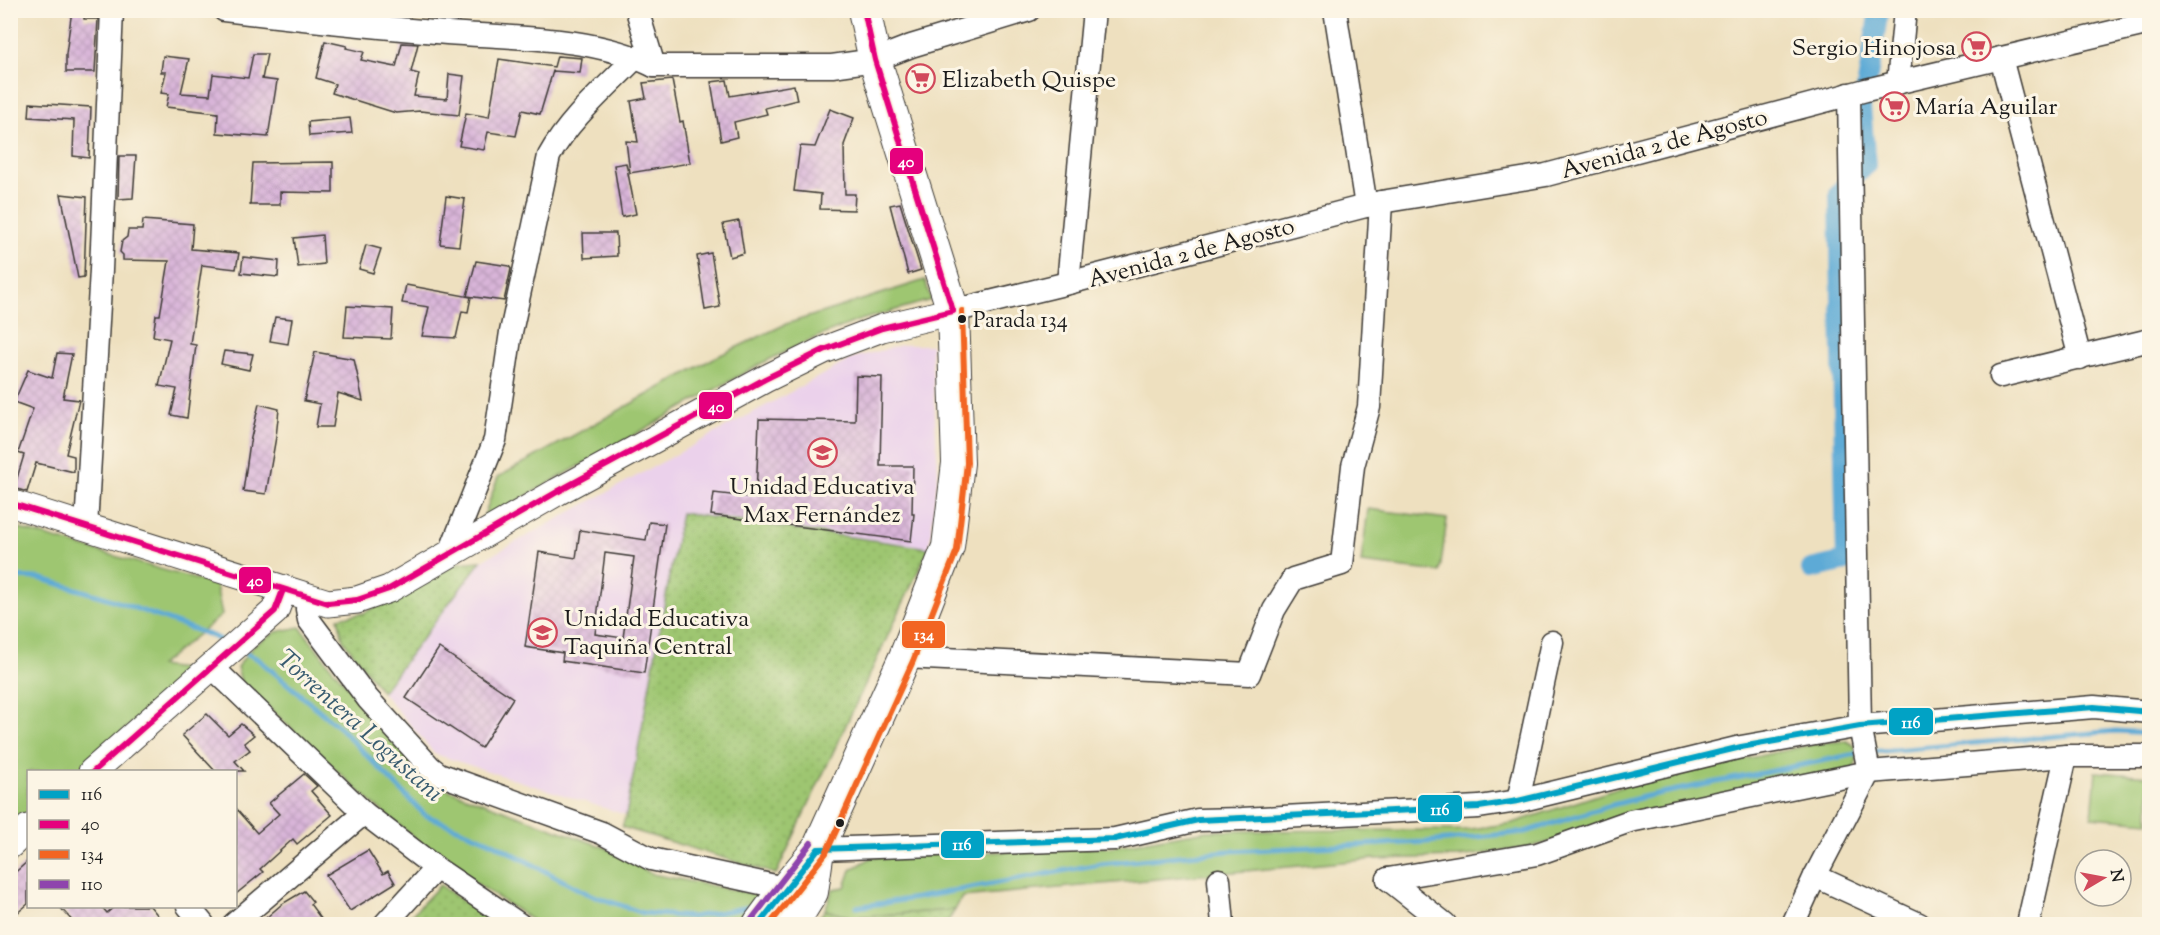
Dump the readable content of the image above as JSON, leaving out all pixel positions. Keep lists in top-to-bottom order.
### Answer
{
  "streets": {
    "street": ["Avenida 2 de Agosto"]
  },
  "water": ["Torrentera Logustani"],
  "places": {
    "supermarket": ["Sergio Hinojosa", "Elizabeth Quispe", "María Aguilar"],
    "other": ["Parada 134"],
    "school or university": ["Unidad Educativa Max Fernández", "Unidad Educativa Taquiña Central"]
  },
  "lines": [
    "transit line 40",
    "transit line 134",
    "transit line 116",
    "transit line 110"
  ],
  "legend": [
    "116",
    "40",
    "134",
    "110"
  ],
  "north": "right"
}
